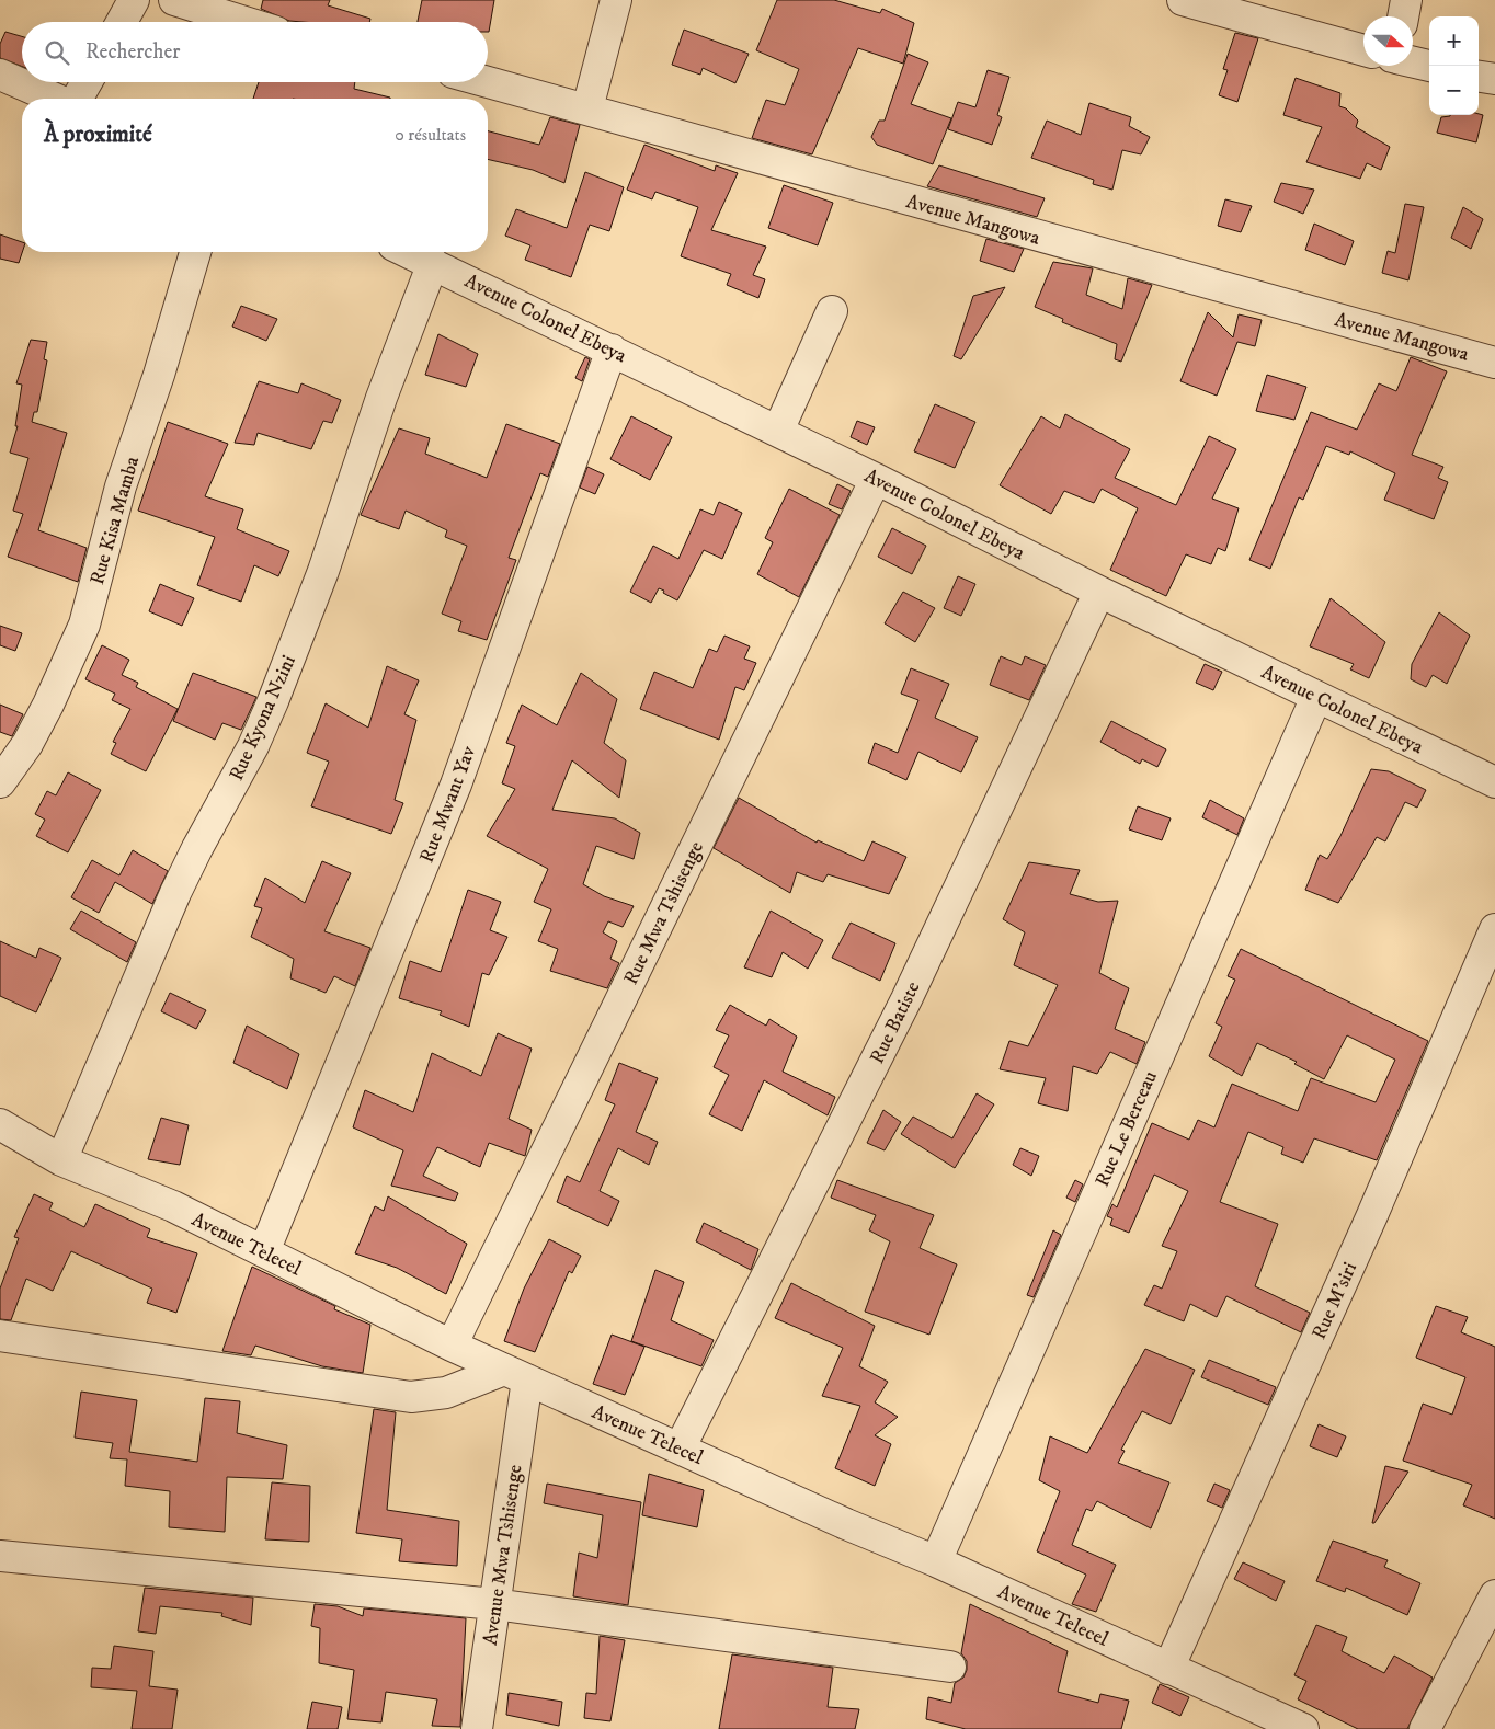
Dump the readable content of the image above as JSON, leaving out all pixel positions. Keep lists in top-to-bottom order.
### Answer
{
  "streets": {
    "street": [
      "Avenue Mangowa",
      "Avenue Colonel Ebeya",
      "Rue Kisa Mamba",
      "Rue Kyona Nzini",
      "Rue Mwant Yav",
      "Rue Mwa Tshisenge",
      "Rue Batiste",
      "Rue Le Berceau",
      "Avenue Telecel",
      "Rue M'siri",
      "Avenue Mwa Tshisenge"
    ]
  },
  "crossings": [
    ["Avenue Colonel Ebeya", "Rue Kyona Nzini"],
    ["Avenue Colonel Ebeya", "Rue Mwant Yav"],
    ["Avenue Colonel Ebeya", "Rue Mwa Tshisenge"],
    ["Avenue Colonel Ebeya", "Rue Batiste"],
    ["Avenue Colonel Ebeya", "Rue Le Berceau"],
    ["Rue Kyona Nzini", "Avenue Telecel"],
    ["Rue Mwant Yav", "Avenue Telecel"],
    ["Rue Mwa Tshisenge", "Avenue Telecel"],
    ["Rue Batiste", "Avenue Telecel"],
    ["Rue Le Berceau", "Avenue Telecel"],
    ["Avenue Telecel", "Rue M'siri"],
    ["Avenue Telecel", "Avenue Mwa Tshisenge"]
  ],
  "north": "right",
  "page": {
    "map_buttons": ["+", "−"],
    "search": "Rechercher",
    "heading": ["À proximité", "0 résultats"]
  }
}
